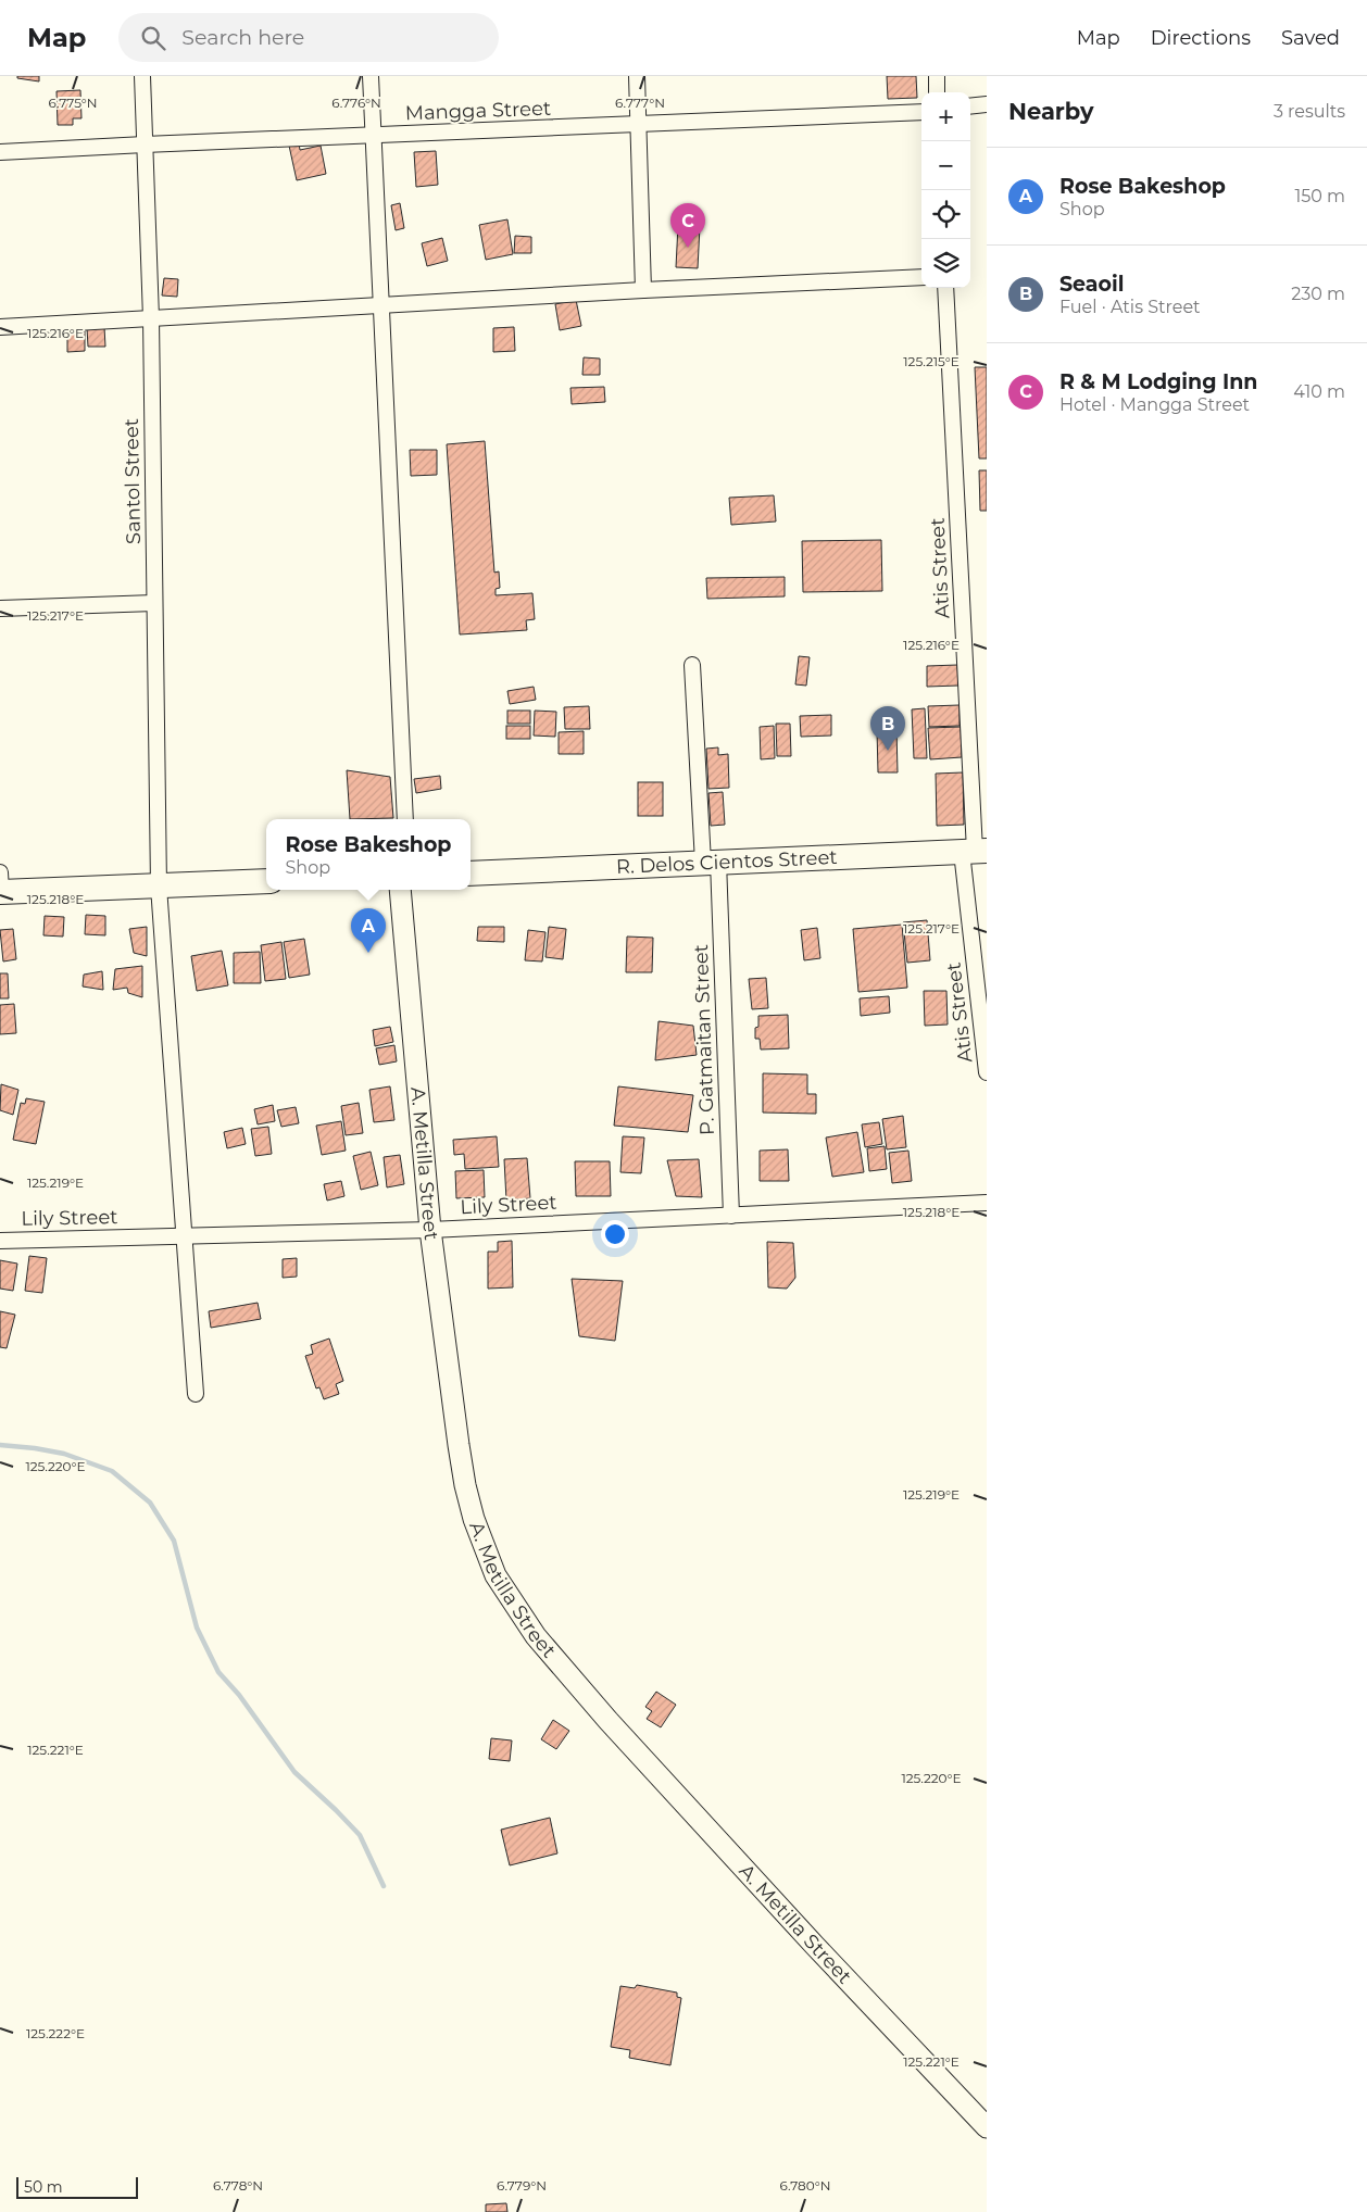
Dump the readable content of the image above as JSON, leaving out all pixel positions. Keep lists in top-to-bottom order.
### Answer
{
  "streets": {
    "highway": ["R. Delos Cientos Street"],
    "main road": ["A. Metilla Street"],
    "street": [
      "Mangga Street",
      "Santol Street",
      "Atis Street",
      "P. Gatmaitan Street",
      "Lily Street"
    ]
  },
  "crossings": [
    ["Mangga Street", "Santol Street"],
    ["Santol Street", "Lily Street"],
    ["Atis Street", "R. Delos Cientos Street"],
    ["R. Delos Cientos Street", "P. Gatmaitan Street"],
    ["P. Gatmaitan Street", "Lily Street"],
    ["A. Metilla Street", "Lily Street"]
  ],
  "scale_bar": "50 m",
  "page": {
    "header": "Map",
    "search": "Search here",
    "nav": ["Map", "Directions", "Saved"],
    "heading": ["Nearby", "3 results"],
    "map_buttons": ["+", "−"],
    "list": [
      {
        "mark": "A",
        "name": "Rose Bakeshop",
        "note": "Shop",
        "value": "150 m"
      },
      {
        "mark": "B",
        "name": "Seaoil",
        "note": "Fuel · Atis Street",
        "value": "230 m"
      },
      {
        "mark": "C",
        "name": "R & M Lodging Inn",
        "note": "Hotel · Mangga Street",
        "value": "410 m"
      }
    ],
    "pins": ["C", "B", "A"],
    "popup": ["Rose Bakeshop", "Shop"],
    "scale": "50 m"
  },
  "coordinates": [
    "6.775°N",
    "6.776°N",
    "6.777°N",
    "125.216°E",
    "125.215°E",
    "125.217°E",
    "125.218°E",
    "125.219°E",
    "125.220°E",
    "125.221°E",
    "125.222°E",
    "6.778°N",
    "6.779°N",
    "6.780°N"
  ]
}
